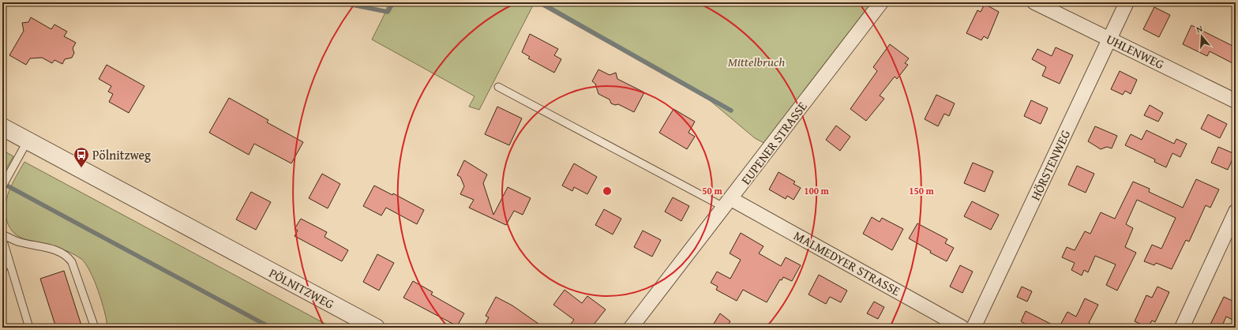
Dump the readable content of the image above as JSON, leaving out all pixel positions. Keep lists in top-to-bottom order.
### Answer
{
  "streets": {
    "street": [
      "UHLENWEG",
      "EUPENER STRASSE",
      "HÖRSTENWEG",
      "MALMEDYER STRASSE",
      "PÖLNITZWEG"
    ]
  },
  "crossings": [
    ["UHLENWEG", "HÖRSTENWEG"],
    ["EUPENER STRASSE", "MALMEDYER STRASSE"]
  ],
  "parks": ["Mittelbruch"],
  "places": {
    "bus stop": ["Pölnitzweg"]
  },
  "north": "top",
  "rings": ["50 m", "100 m", "150 m"]
}
